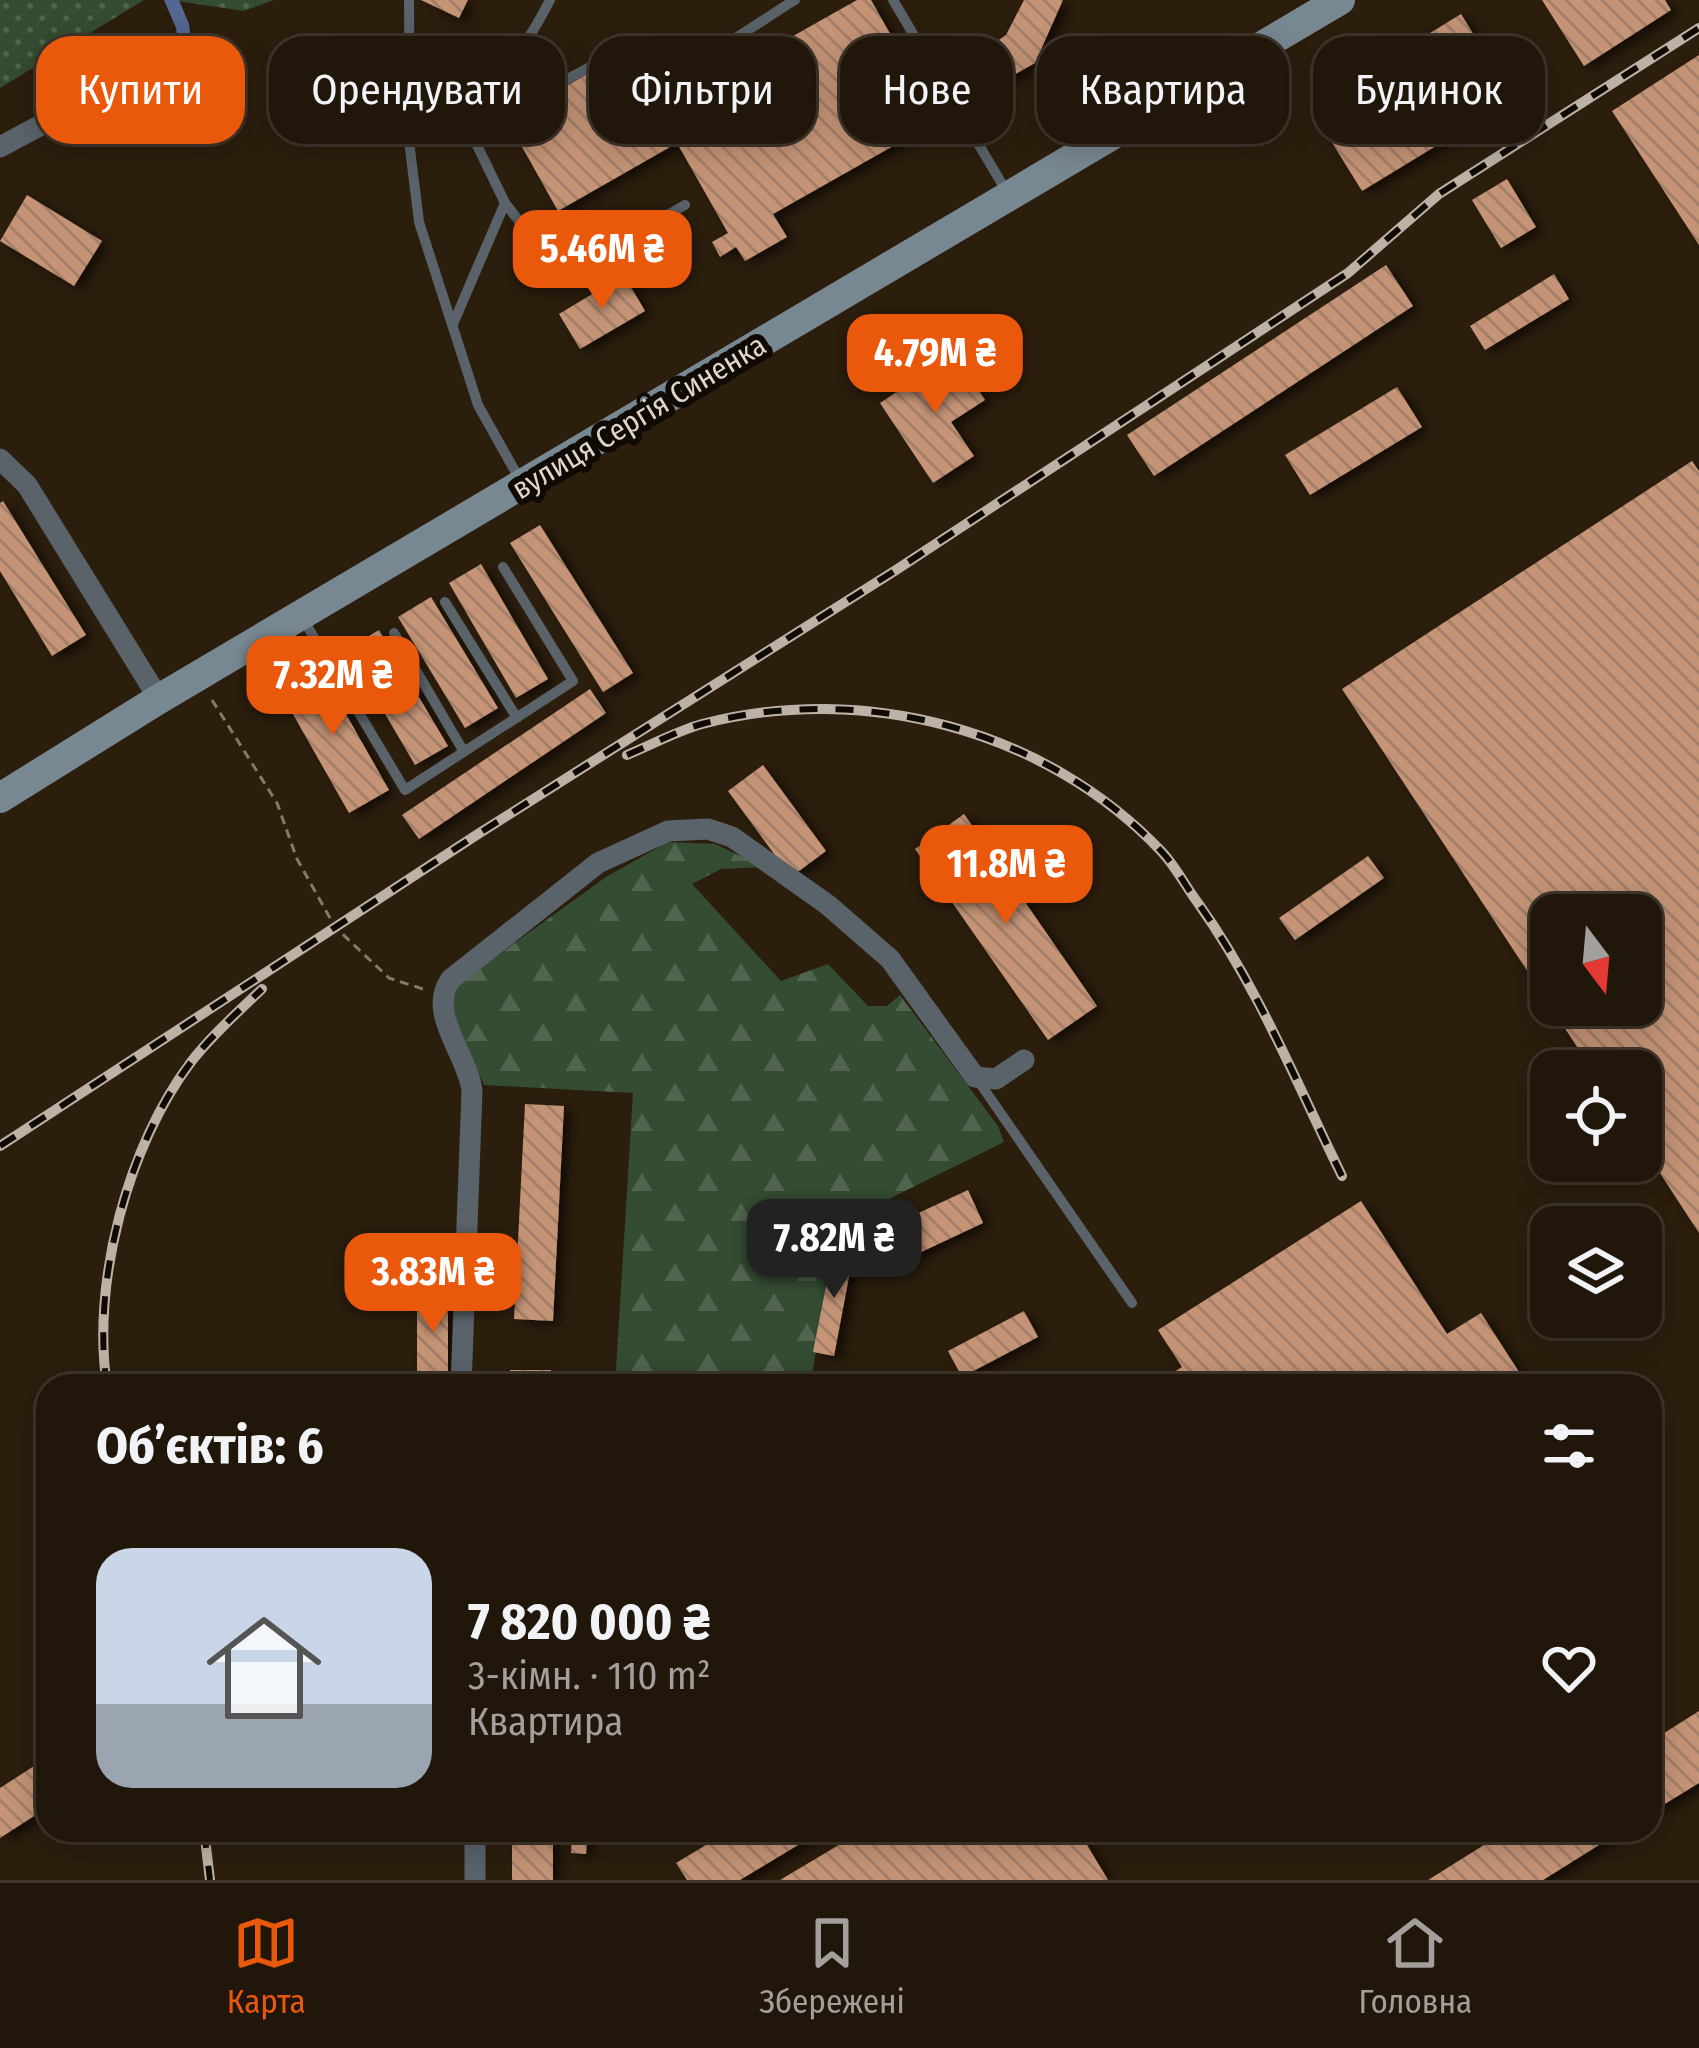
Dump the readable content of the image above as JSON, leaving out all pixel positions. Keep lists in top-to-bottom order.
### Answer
{
  "streets": {
    "street": ["вулиця Сергія Синенка"]
  },
  "north": "bottom",
  "page": {
    "chip": [
      "Купити",
      "Орендувати",
      "Фільтри",
      "Нове",
      "Квартира",
      "Будинок"
    ],
    "price": [
      "5.46M ₴",
      "4.79M ₴",
      "7.32M ₴",
      "11.8M ₴",
      "7.82M ₴",
      "3.83M ₴"
    ],
    "heading": "Об’єктів: 6",
    "list": [
      {
        "name": "7 820 000 ₴",
        "note": "3-кімн. · 110 m² · Квартира"
      }
    ],
    "tabs": ["Карта", "Збережені", "Головна"]
  }
}
